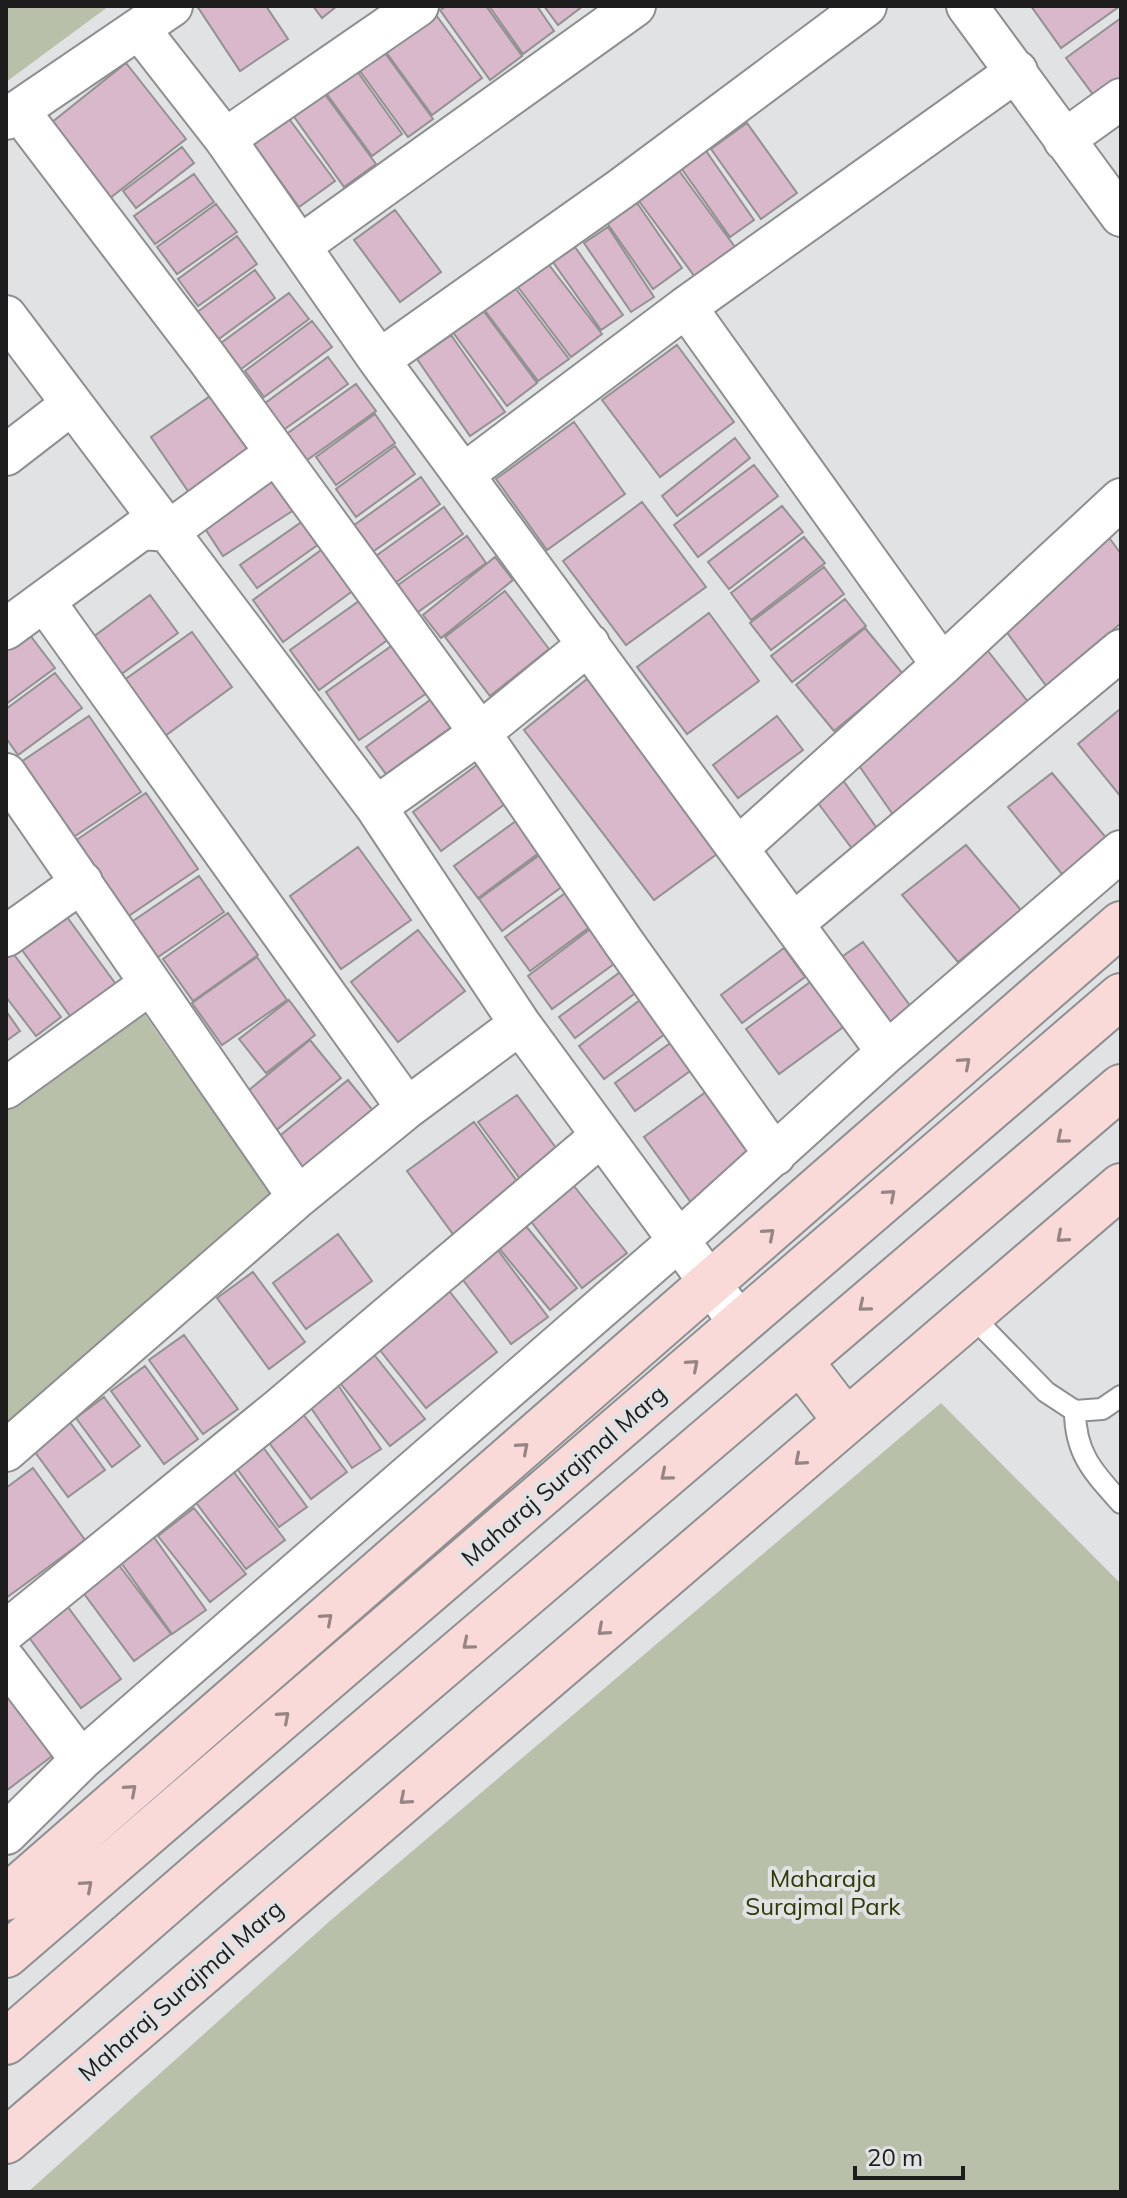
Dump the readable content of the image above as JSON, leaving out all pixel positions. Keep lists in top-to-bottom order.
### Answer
{
  "streets": {
    "main road": ["Maharaj Surajmal Marg"]
  },
  "parks": ["Maharaja Surajmal Park"],
  "scale_bar": "20 m"
}
